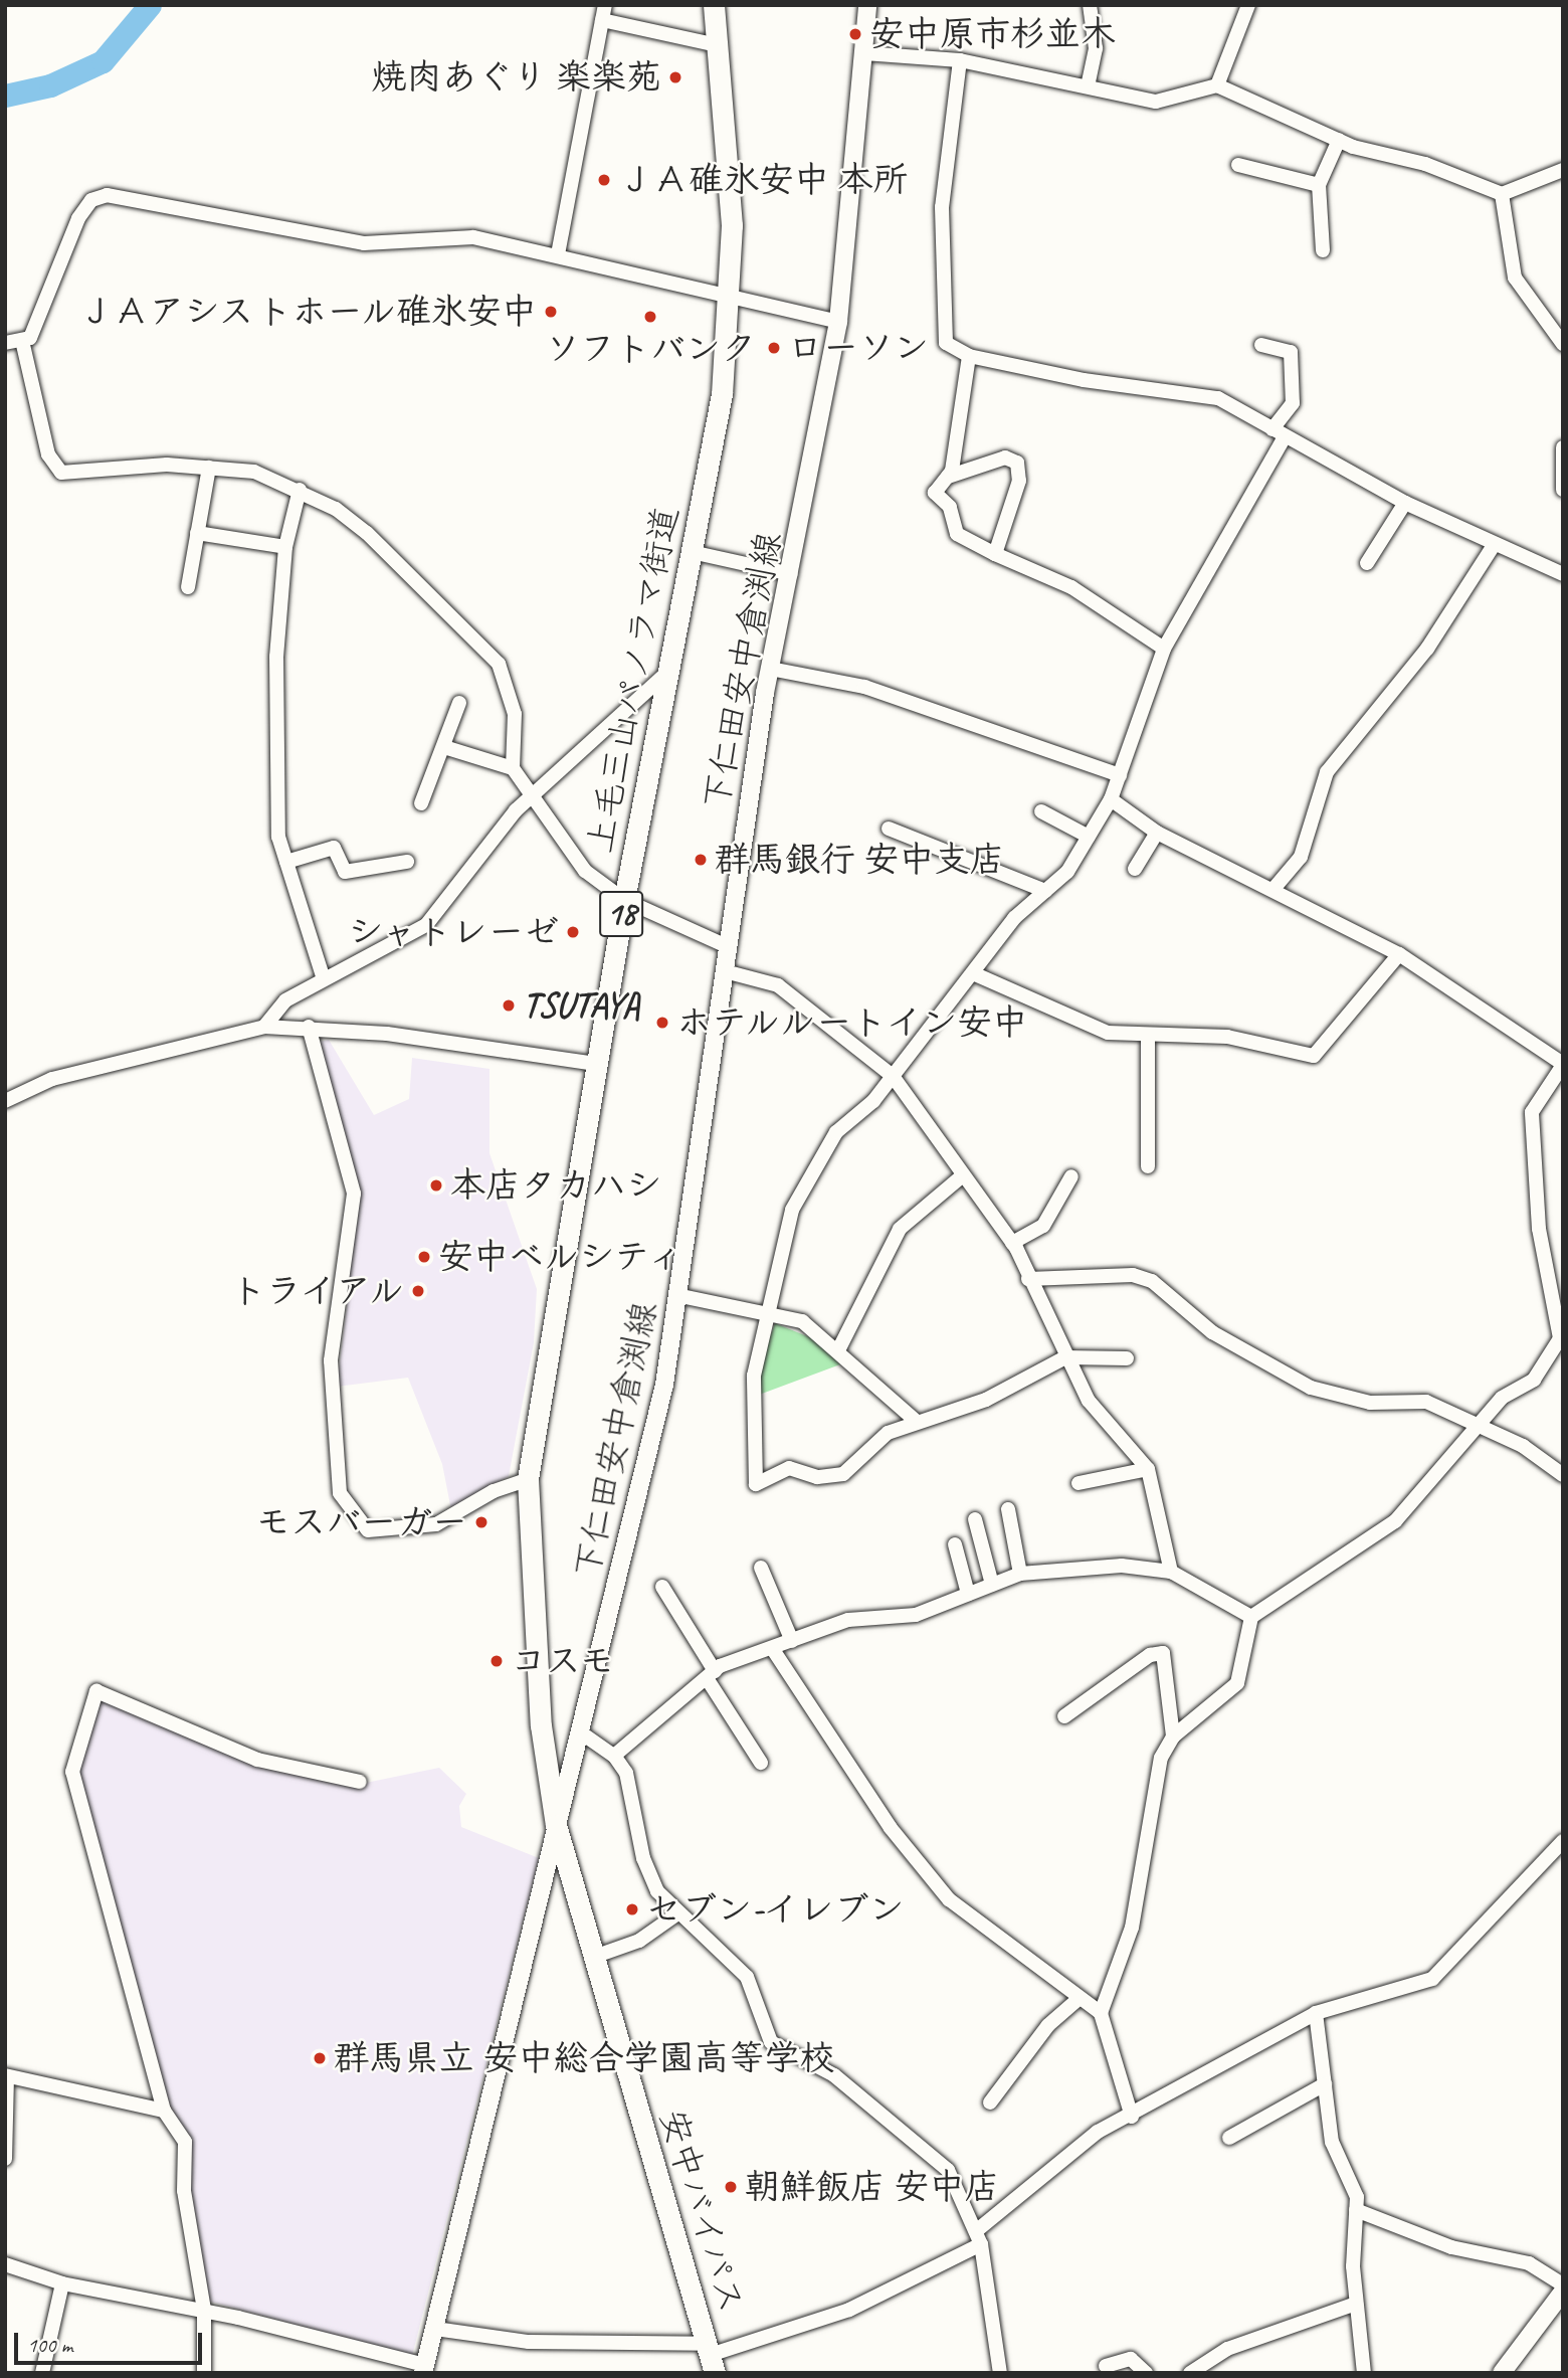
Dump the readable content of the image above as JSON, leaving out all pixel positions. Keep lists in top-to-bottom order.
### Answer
{
  "streets": {
    "highway": ["上毛三山パノラマ街道", "18", "安中バイパス"],
    "main road": ["下仁田安中倉渕線"]
  },
  "crossings": [
    ["下仁田安中倉渕線", "上毛三山パノラマ街道"],
    ["下仁田安中倉渕線", "安中バイパス"],
    ["上毛三山パノラマ街道", "安中バイパス"]
  ],
  "places": [
    "安中原市杉並木",
    "焼肉あぐり 楽楽苑",
    "ＪＡ碓氷安中 本所",
    "ＪＡアシストホール碓氷安中",
    "ソフトバンク",
    "ローソン",
    "群馬銀行 安中支店",
    "シャトレーゼ",
    "TSUTAYA",
    "ホテルルートイン安中",
    "本店タカハシ",
    "安中ベルシティ",
    "トライアル",
    "モスバーガー",
    "コスモ",
    "セブン-イレブン",
    "群馬県立 安中総合学園高等学校",
    "朝鮮飯店 安中店"
  ],
  "scale_bar": "100 m"
}
